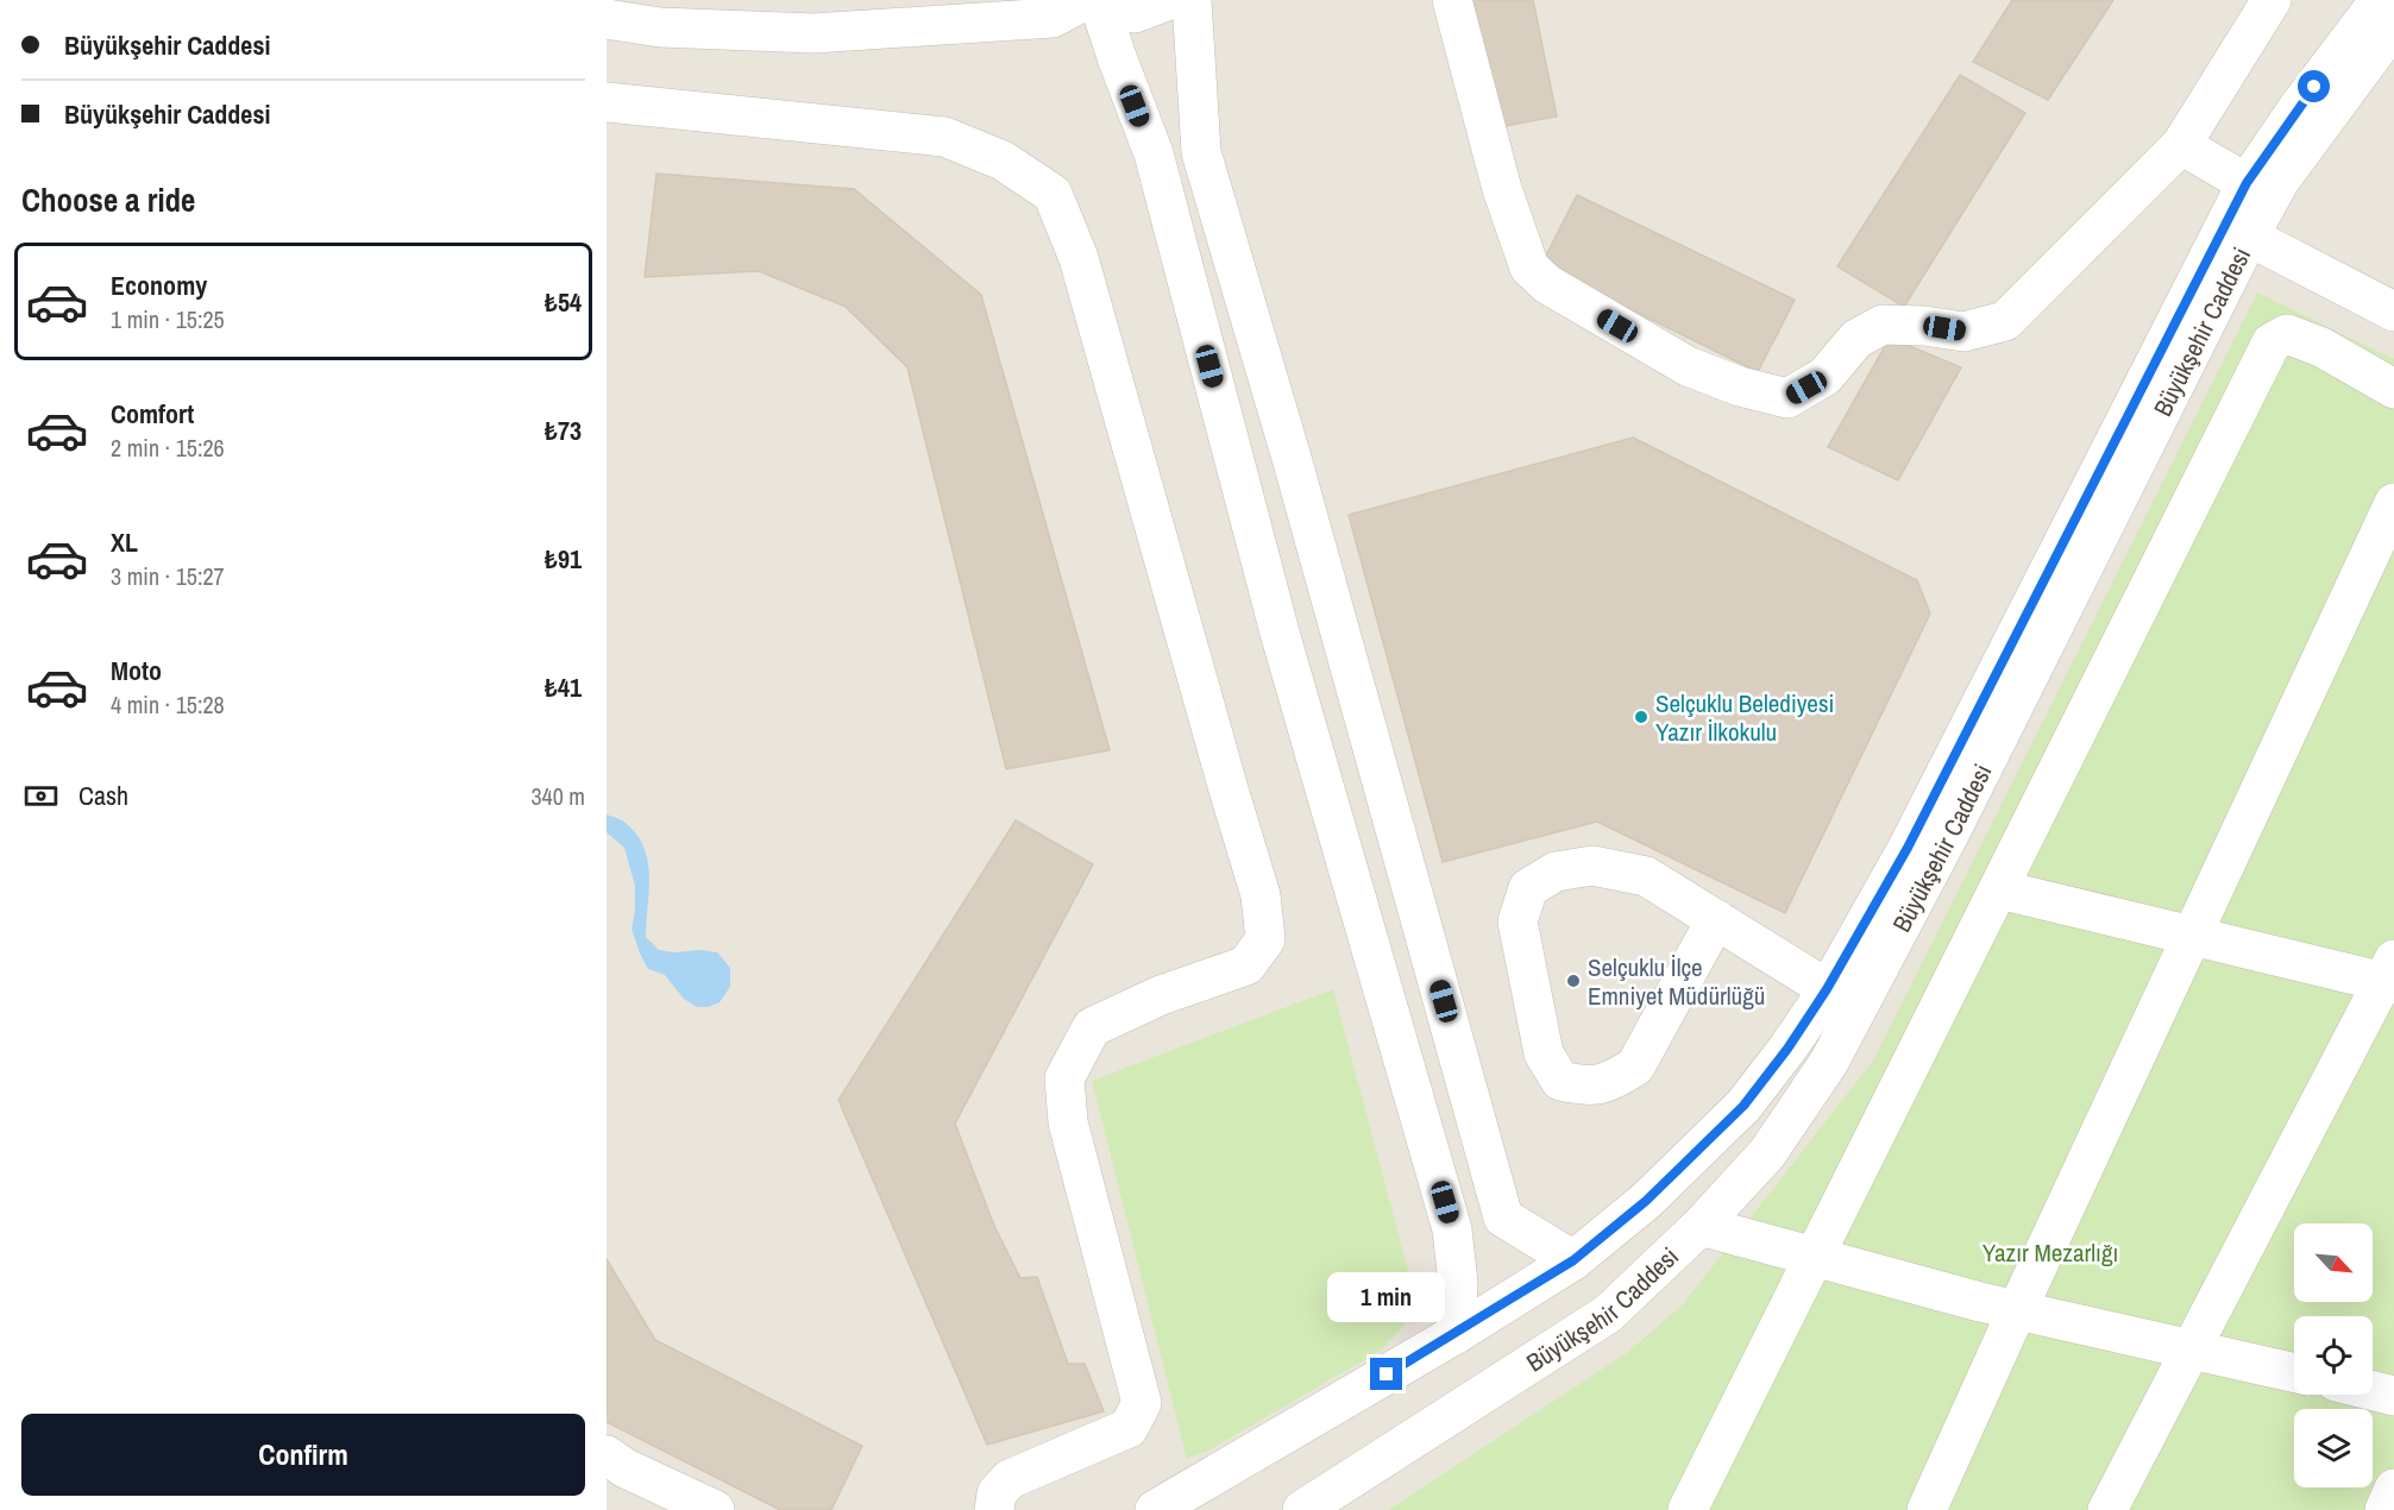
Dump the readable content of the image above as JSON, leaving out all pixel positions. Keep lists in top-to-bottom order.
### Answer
{
  "streets": {
    "street": ["Büyükşehir Caddesi"]
  },
  "parks": ["Yazır Mezarlığı"],
  "places": ["Selçuklu Belediyesi Yazır İlkokulu", "Selçuklu İlçe Emniyet Müdürlüğü"],
  "north": "bottom right",
  "page": {
    "banner": ["Büyükşehir Caddesi", "Büyükşehir Caddesi"],
    "heading": "Choose a ride",
    "list": [
      {
        "name": "Economy",
        "note": "1 min · 15:25",
        "value": "₺54"
      },
      {
        "name": "Comfort",
        "note": "2 min · 15:26",
        "value": "₺73"
      },
      {
        "name": "XL",
        "note": "3 min · 15:27",
        "value": "₺91"
      },
      {
        "name": "Moto",
        "note": "4 min · 15:28",
        "value": "₺41"
      }
    ],
    "pay": ["Cash", "340 m"],
    "bubble": "1 min",
    "buttons": "Confirm"
  }
}
